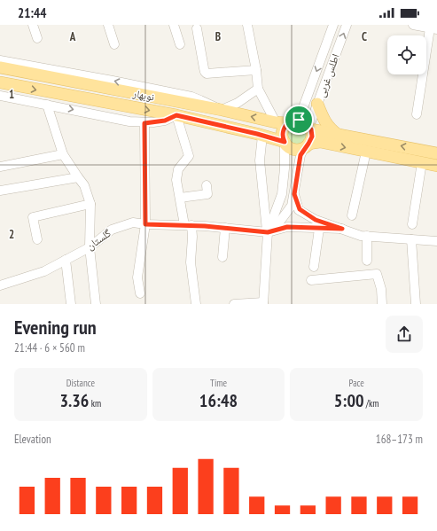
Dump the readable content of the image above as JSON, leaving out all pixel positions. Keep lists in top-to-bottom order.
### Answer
{
  "streets": {
    "main road": ["نوبهار"],
    "street": ["اطلس غربی", "گلستان"]
  },
  "crossings": [
    ["اطلس غربی", "نوبهار"]
  ],
  "page": {
    "status": "21:44",
    "heading": ["Evening run", "21:44 · 6 × 560 m"],
    "stats": [
      ["Distance", "3.36 km"],
      ["Time", "16:48"],
      ["Pace", "5:00 /km"]
    ],
    "chart": ["Elevation", "168–173 m"]
  },
  "grid": {
    "columns": ["A", "B", "C"],
    "rows": ["1", "2"]
  }
}
